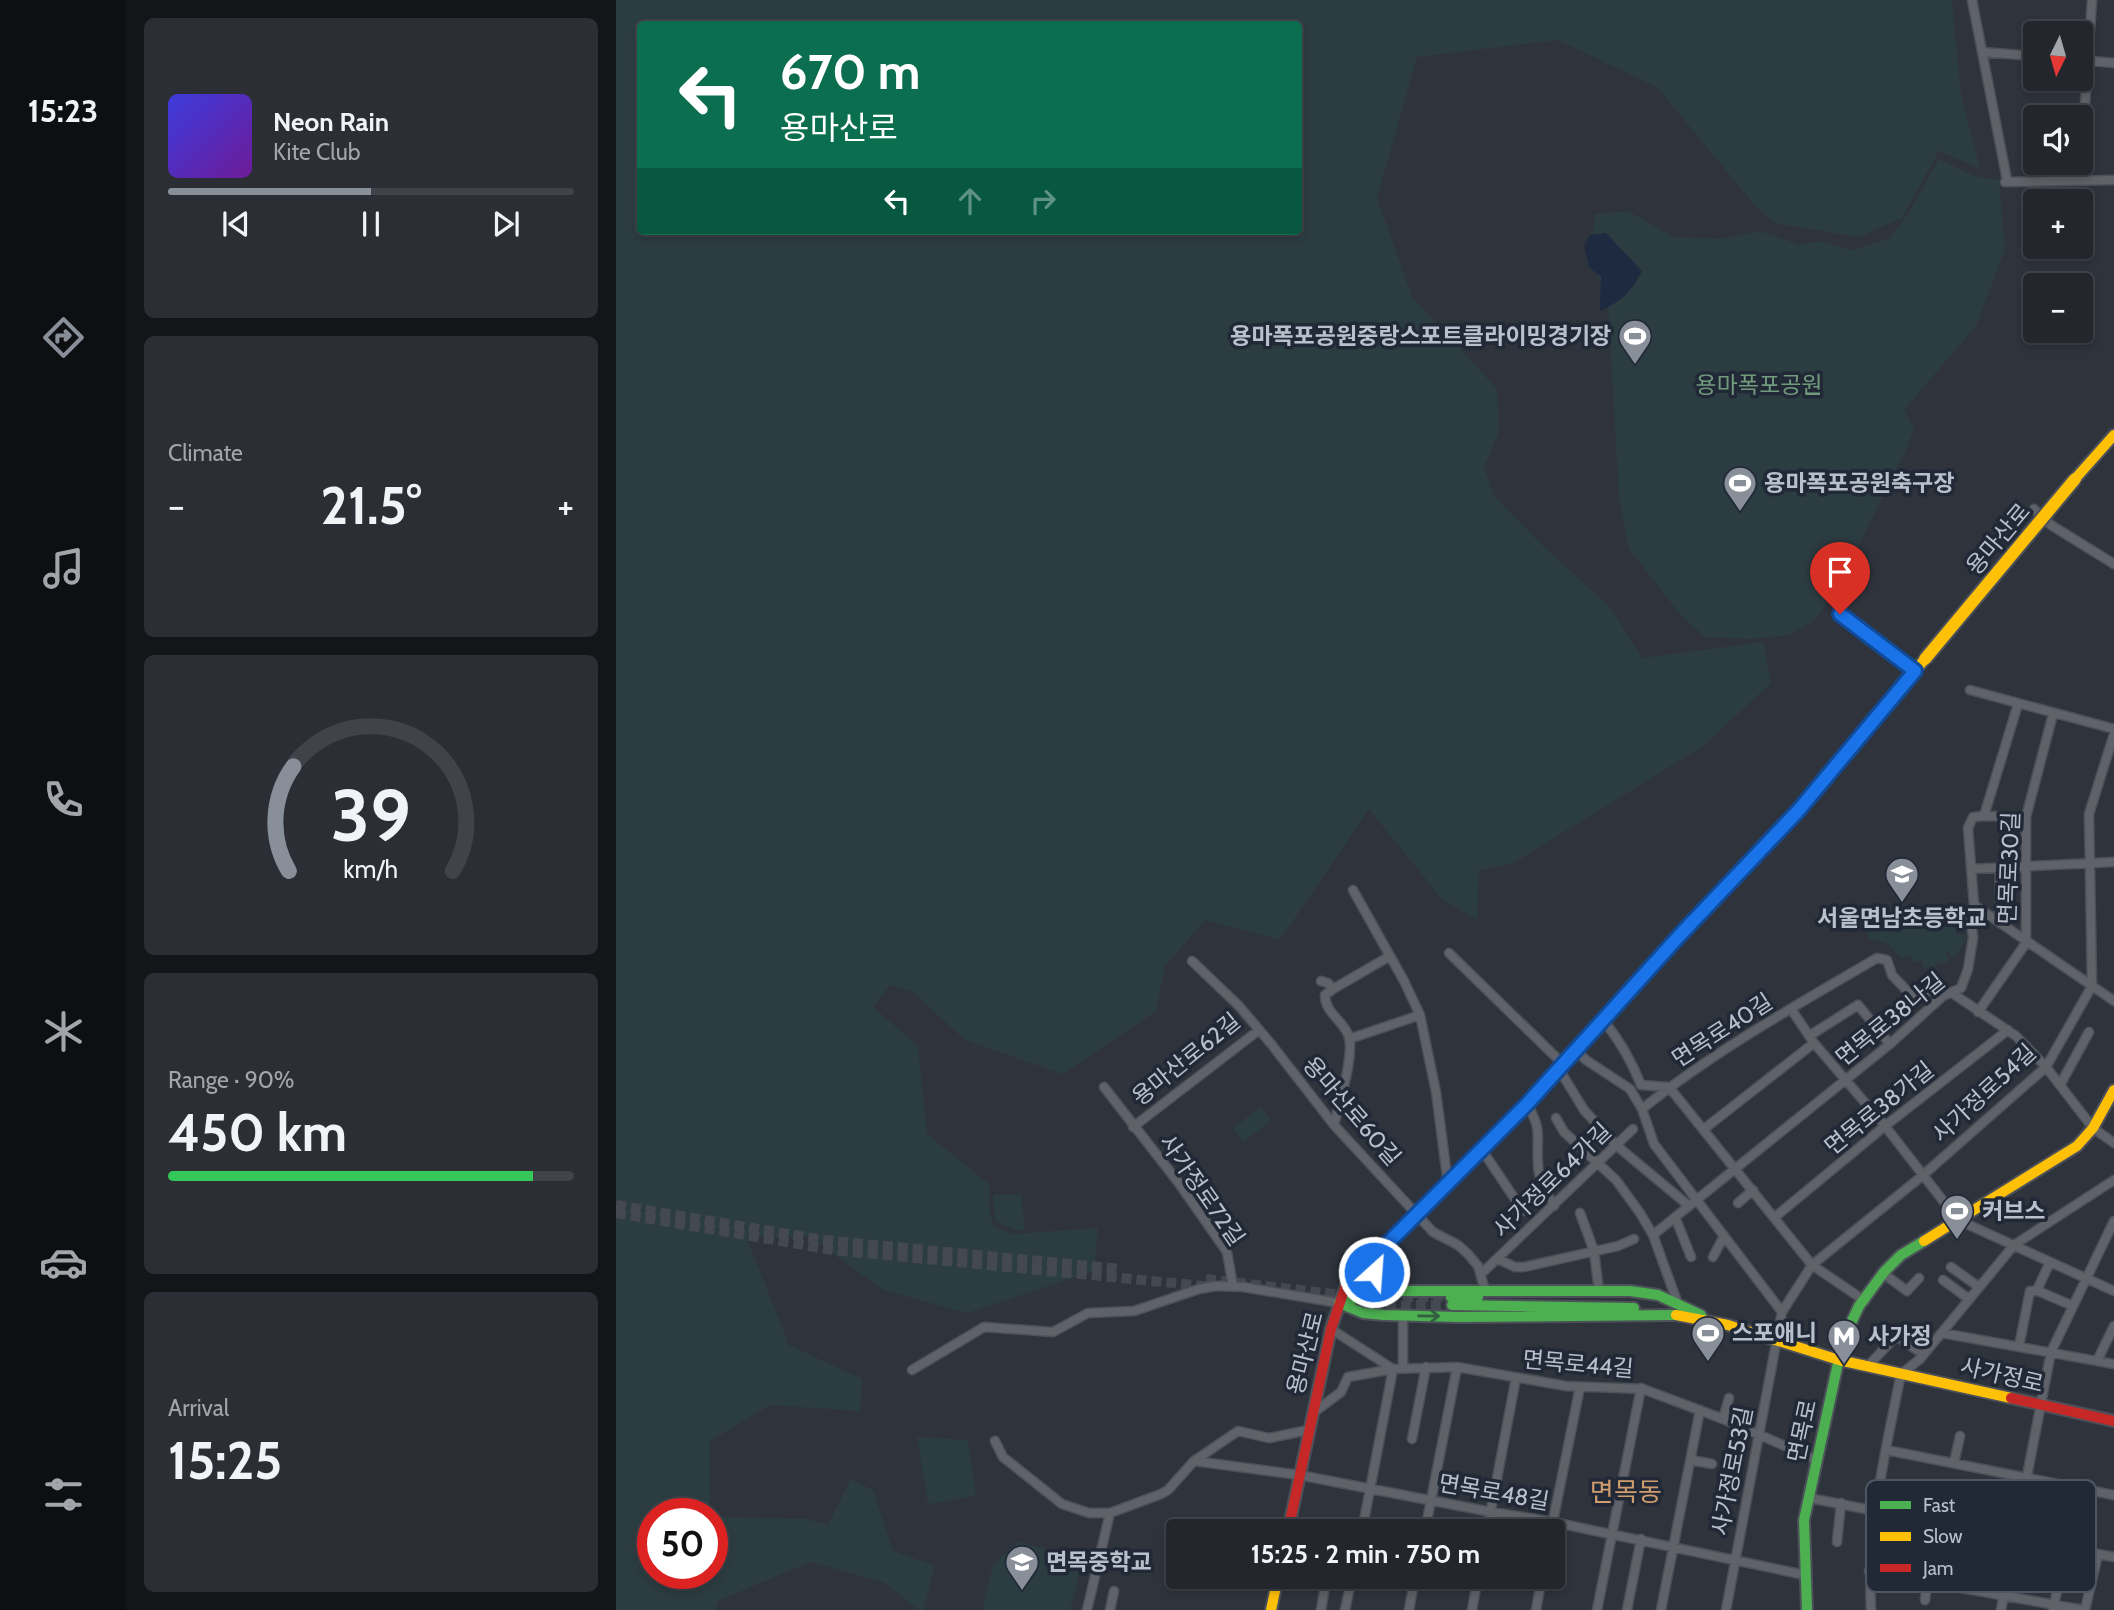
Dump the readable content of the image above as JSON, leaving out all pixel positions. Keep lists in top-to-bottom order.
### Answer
{
  "streets": {
    "main road": ["용마산로", "사가정로", "면목로"],
    "street": [
      "면목로30길",
      "면목로38나길",
      "면목로40길",
      "용마산로62길",
      "사가정로54길",
      "면목로38가길",
      "용마산로60길",
      "사가정로64가길",
      "사가정로72길",
      "면목로44길",
      "사가정로53길",
      "면목로48길"
    ]
  },
  "crossings": [
    ["용마산로", "용마산로60길"],
    ["용마산로", "면목로44길"],
    ["용마산로", "면목로48길"],
    ["면목로38나길", "면목로40길"],
    ["면목로40길", "사가정로54길"],
    ["면목로40길", "면목로38가길"],
    ["면목로40길", "면목로"],
    ["용마산로62길", "용마산로60길"],
    ["용마산로62길", "사가정로72길"],
    ["사가정로54길", "사가정로"],
    ["사가정로54길", "사가정로53길"],
    ["용마산로60길", "사가정로64가길"],
    ["면목로44길", "면목로"],
    ["면목로44길", "사가정로53길"],
    ["사가정로", "면목로"],
    ["사가정로", "사가정로53길"],
    ["면목로", "면목로48길"],
    ["사가정로53길", "면목로48길"]
  ],
  "districts": ["면목동"],
  "parks": ["용마폭포공원"],
  "places": {
    "sports": [
      "용마폭포공원중랑스포트클라이밍경기장",
      "용마폭포공원축구장",
      "커브스",
      "스포애니"
    ],
    "school or university": ["서울면남초등학교", "면목중학교"],
    "metro station": ["사가정"]
  },
  "legend": ["Fast", "Slow", "Jam"],
  "north": "bottom",
  "page": {
    "tabs": "15:23",
    "map_buttons": ["+", "−"],
    "turn": ["670 m", "용마산로"],
    "song": ["Neon Rain", "Kite Club"],
    "tile": [
      "Climate",
      ["Range · 90%", "450 km"],
      ["Arrival", "15:25"]
    ],
    "heat": ["−", "21.5°", "+"],
    "limit": "50",
    "trip": "15:25 · 2 min · 750 m",
    "gauge": ["39", "km/h"]
  }
}
